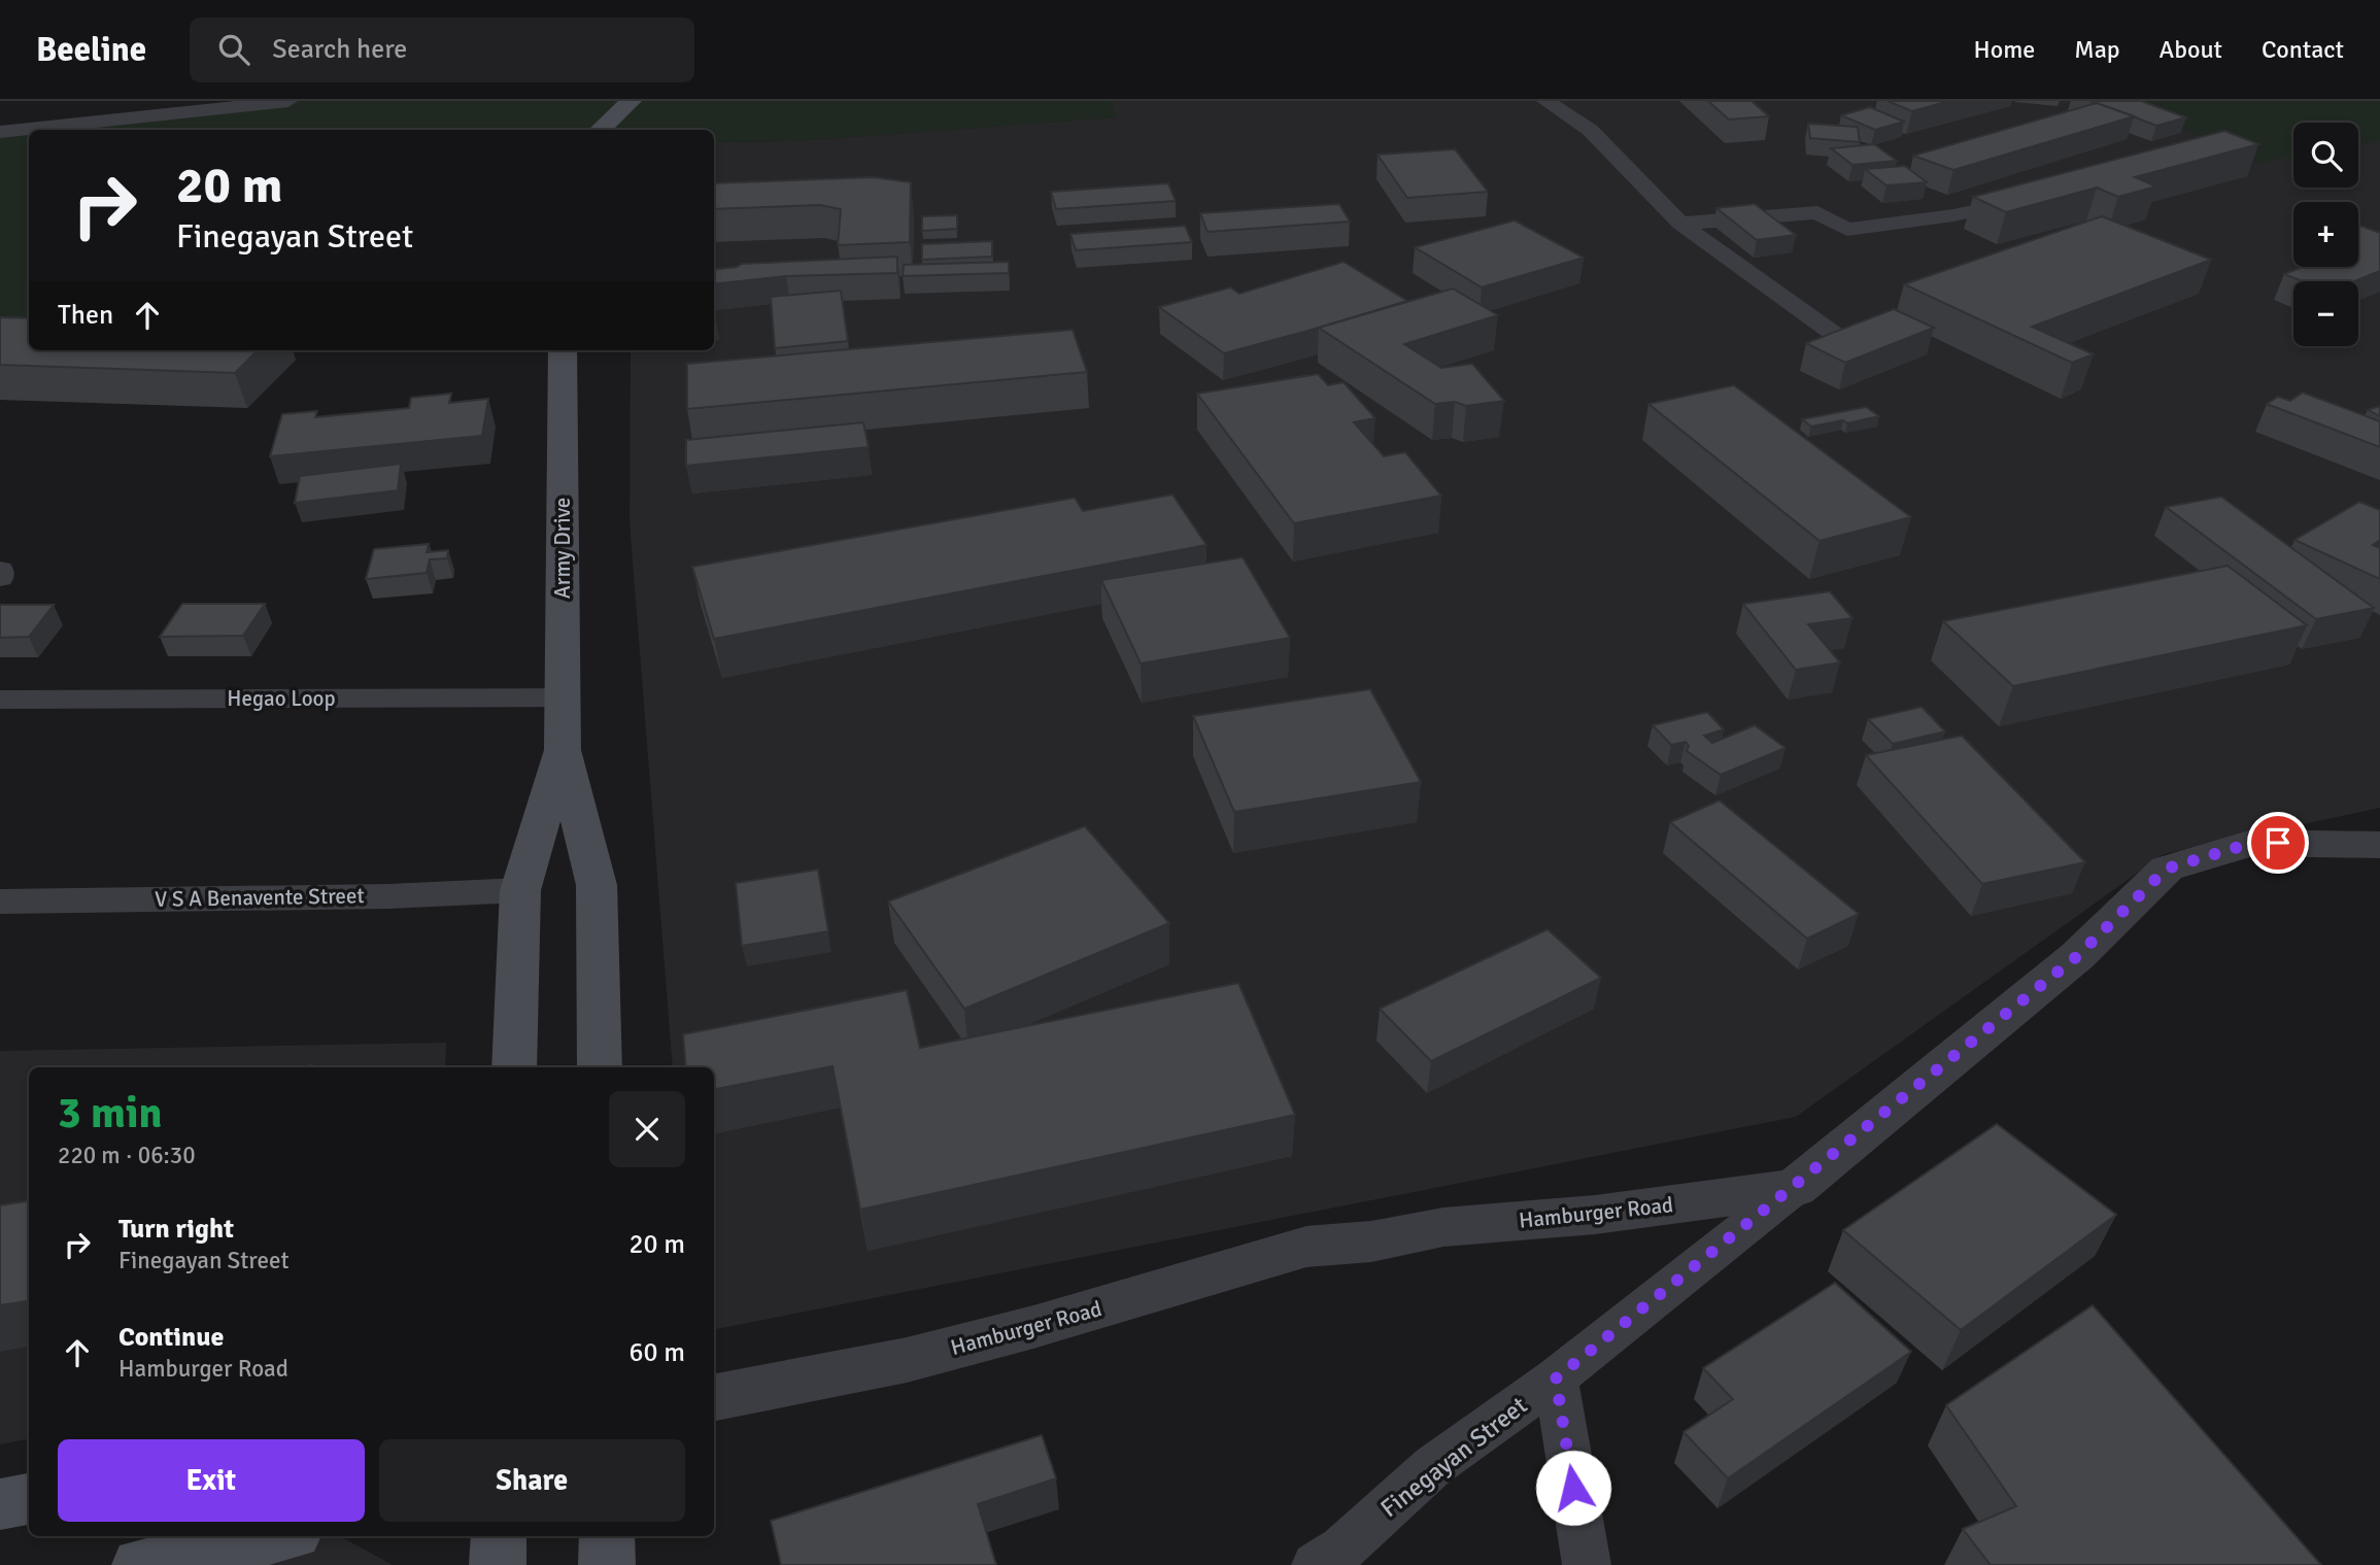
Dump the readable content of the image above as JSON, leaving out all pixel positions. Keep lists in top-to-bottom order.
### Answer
{
  "streets": {
    "main road": ["Army Drive"],
    "street": [
      "Hegao Loop",
      "V S A Benavente Street",
      "Hamburger Road",
      "Finegayan Street"
    ]
  },
  "crossings": [
    ["Army Drive", "Hegao Loop"],
    ["Army Drive", "V S A Benavente Street"],
    ["Hamburger Road", "Finegayan Street"]
  ],
  "page": {
    "header": "Beeline",
    "search": "Search here",
    "nav": [
      "Home",
      "Map",
      "About",
      "Contact"
    ],
    "map_buttons": ["+", "−"],
    "turn": ["20 m", "Finegayan Street"],
    "then": "Then",
    "heading": ["3 min", "220 m · 06:30"],
    "list": [
      {
        "name": "Turn right",
        "note": "Finegayan Street",
        "value": "20 m"
      },
      {
        "name": "Continue",
        "note": "Hamburger Road",
        "value": "60 m"
      }
    ],
    "buttons": ["Exit", "Share"]
  }
}
